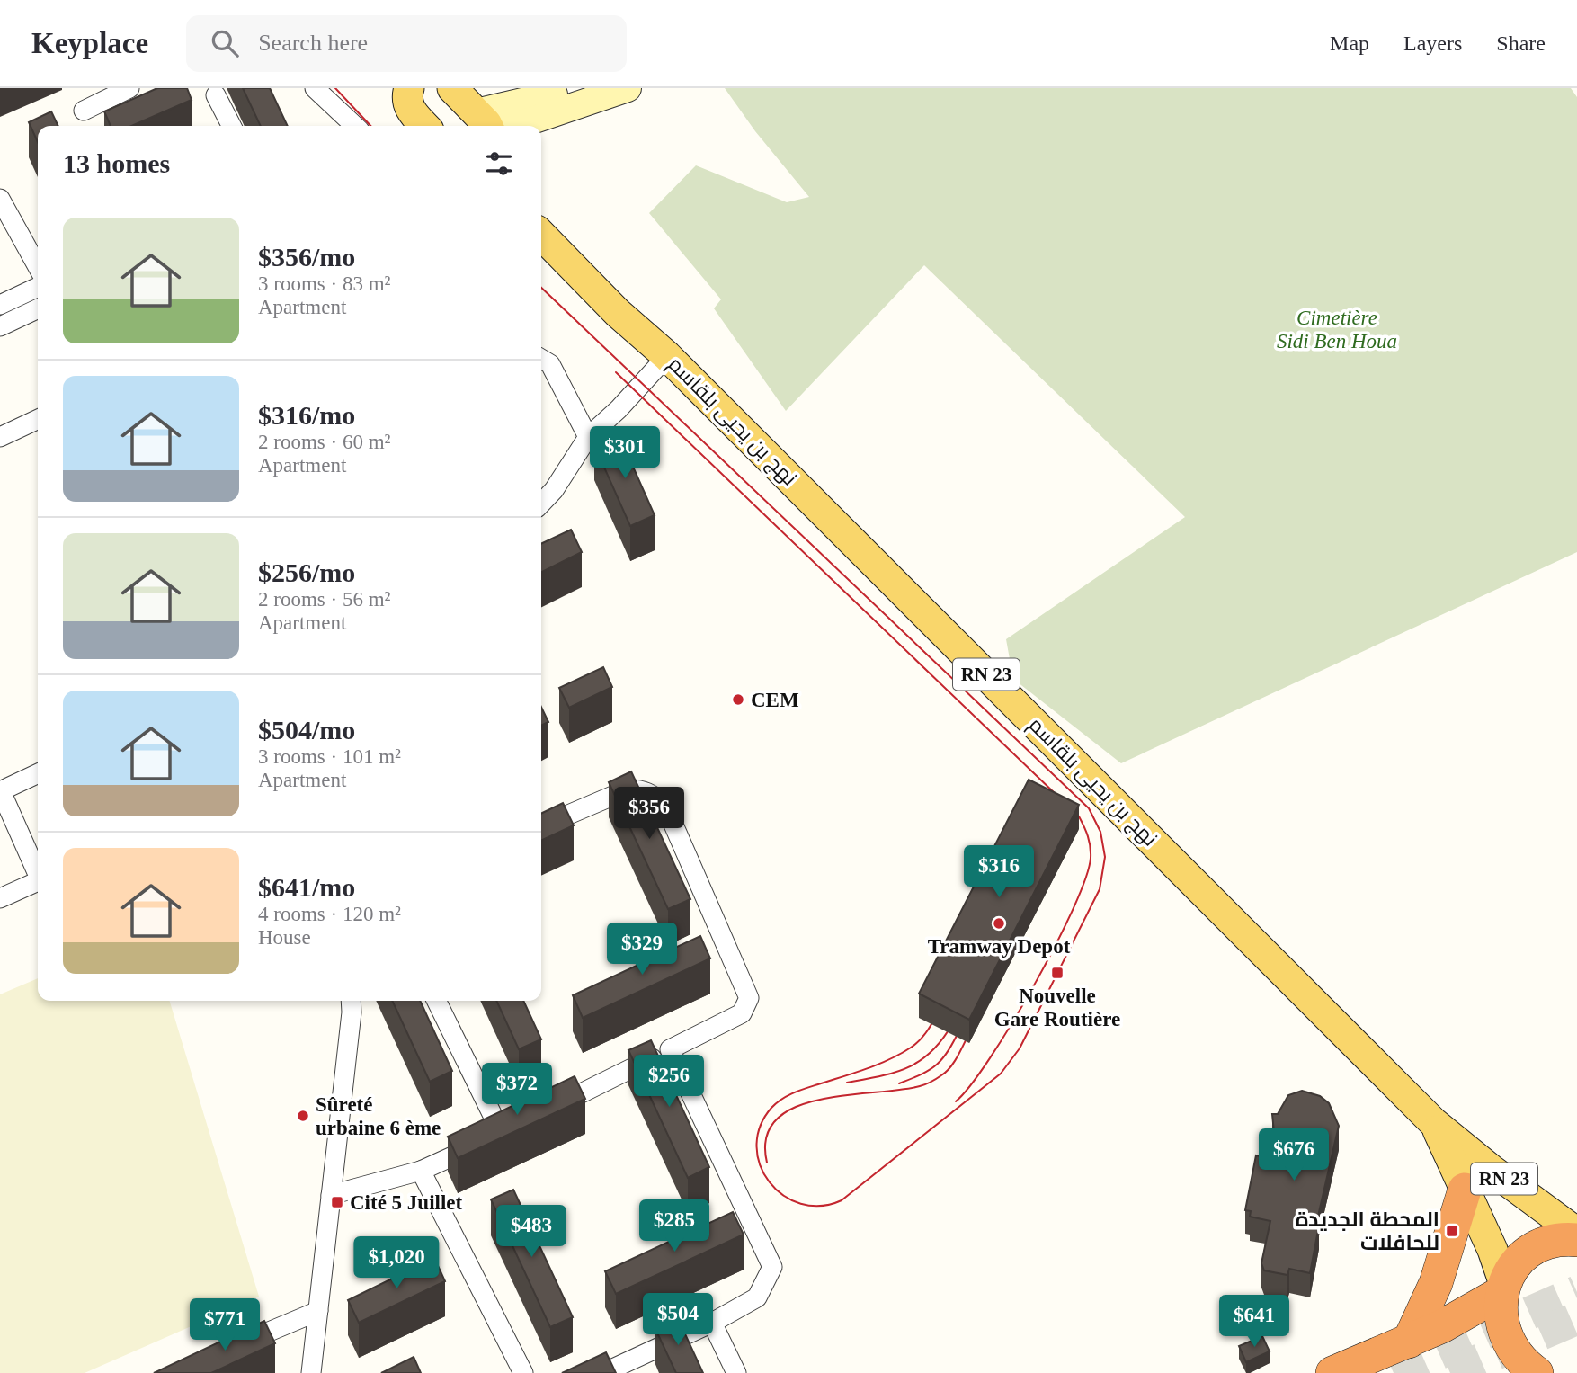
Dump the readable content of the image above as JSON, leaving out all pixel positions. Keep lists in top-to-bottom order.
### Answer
{
  "streets": {
    "main road": ["نهج بن يحيى بلقاسم", "RN 23"]
  },
  "parks": ["Cimetière Sidi Ben Houa"],
  "places": {
    "other": ["CEM", "Tramway Depot", "Sûreté urbaine 6 ème"],
    "transit": ["Nouvelle Gare Routière", "Cité 5 Juillet", "المحطة الجديدة للحافلات"]
  },
  "page": {
    "header": "Keyplace",
    "search": "Search here",
    "nav": ["Map", "Layers", "Share"],
    "heading": "13 homes",
    "list": [
      {
        "name": "$356/mo",
        "note": "3 rooms · 83 m² · Apartment"
      },
      {
        "name": "$316/mo",
        "note": "2 rooms · 60 m² · Apartment"
      },
      {
        "name": "$256/mo",
        "note": "2 rooms · 56 m² · Apartment"
      },
      {
        "name": "$504/mo",
        "note": "3 rooms · 101 m² · Apartment"
      },
      {
        "name": "$641/mo",
        "note": "4 rooms · 120 m² · House"
      }
    ],
    "price": [
      "$301",
      "$356",
      "$316",
      "$329",
      "$256",
      "$372",
      "$676",
      "$285",
      "$483",
      "$1,020",
      "$504",
      "$641",
      "$771"
    ]
  }
}
